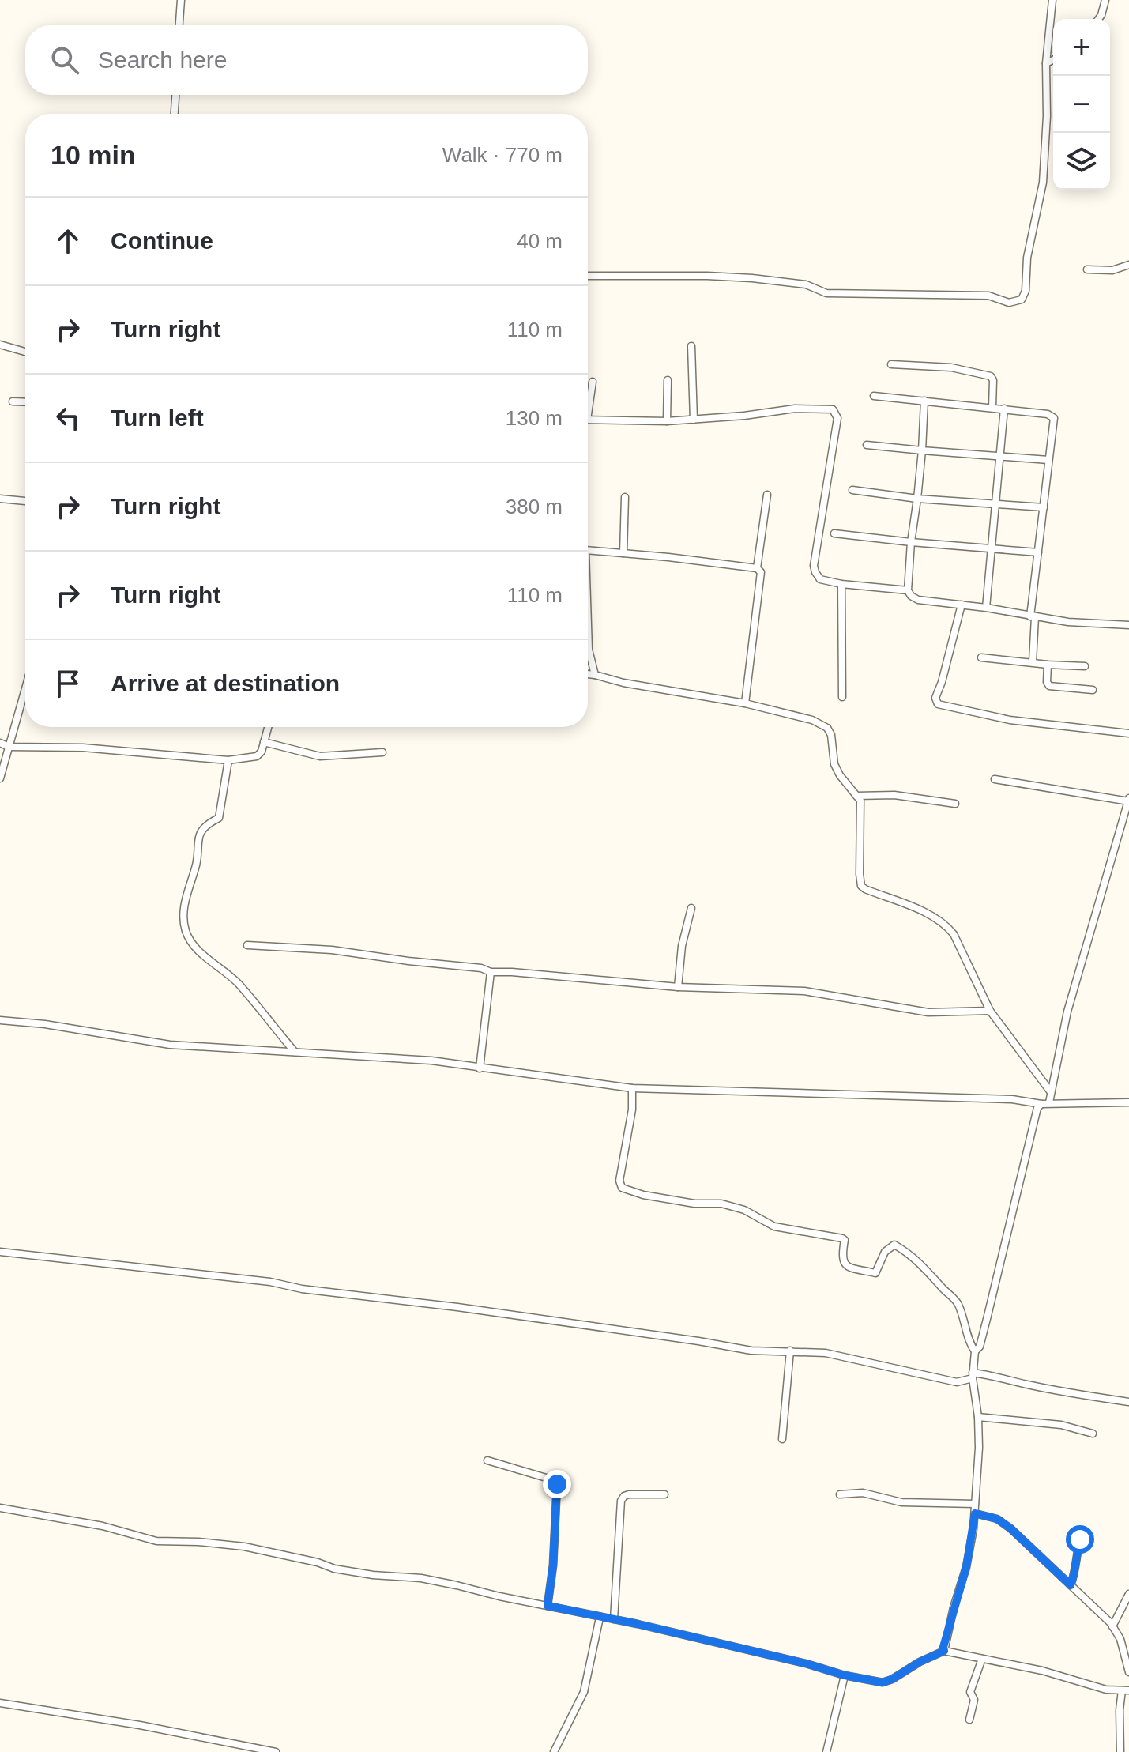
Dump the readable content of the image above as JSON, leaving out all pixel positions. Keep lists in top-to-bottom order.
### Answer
{
  "page": {
    "map_buttons": ["+", "−"],
    "search": "Search here",
    "heading": ["10 min", "Walk · 770 m"],
    "list": [
      ["Continue", "40 m"],
      ["Turn right", "110 m"],
      ["Turn left", "130 m"],
      ["Turn right", "380 m"],
      ["Turn right", "110 m"],
      "Arrive at destination"
    ]
  }
}
